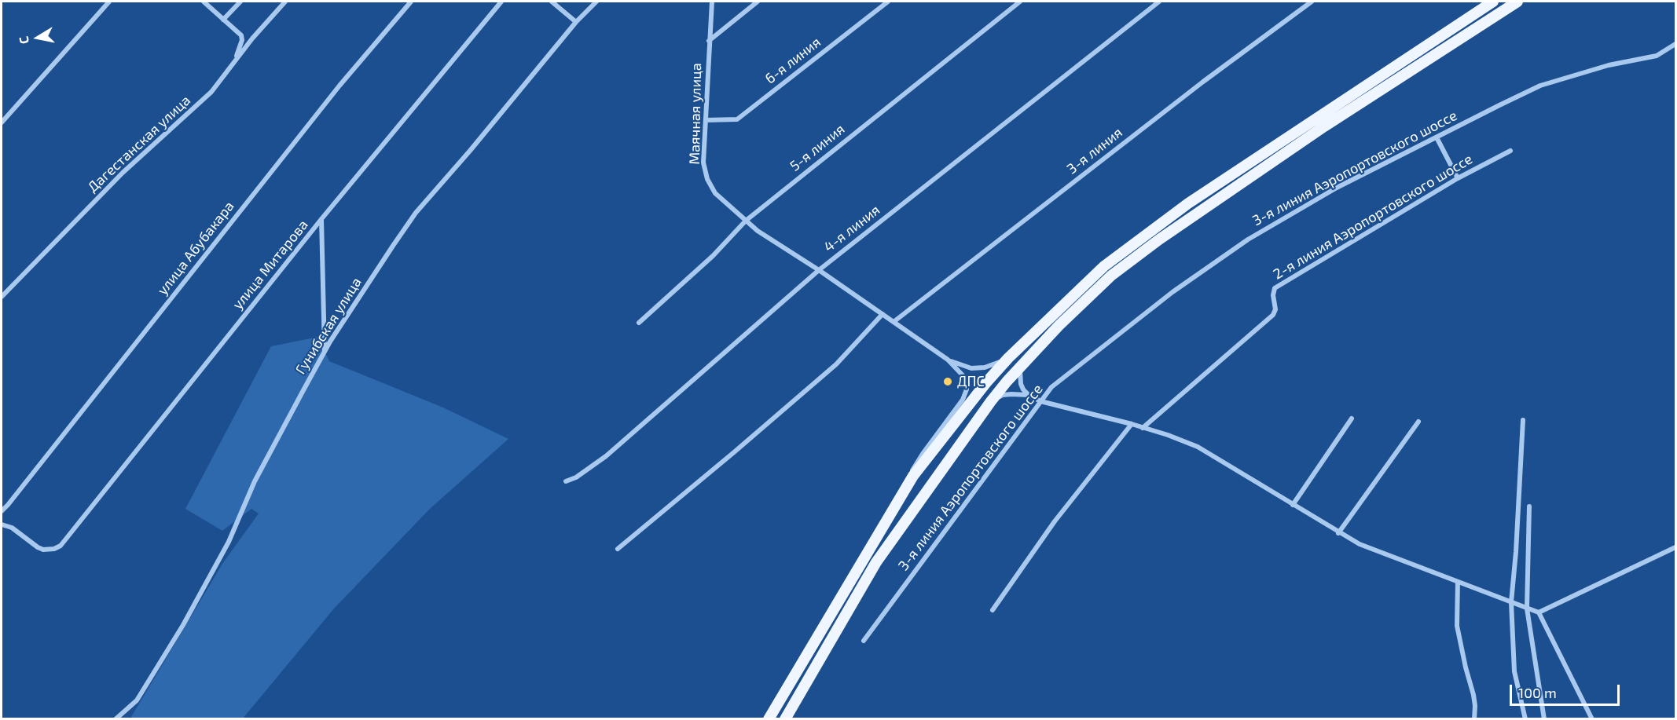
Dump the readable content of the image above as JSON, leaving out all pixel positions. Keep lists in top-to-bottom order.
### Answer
{
  "streets": {
    "street": [
      "6-я линия",
      "Маячная улица",
      "Дагестанская улица",
      "5-я линия",
      "3-я линия",
      "3-я линия Аэропортовского шоссе",
      "2-я линия Аэропортовского шоссе",
      "4-я линия",
      "улица Абубакара",
      "улица Митарова",
      "Гунибская улица"
    ]
  },
  "crossings": [
    ["6-я линия", "Маячная улица"],
    ["Маячная улица", "5-я линия"],
    ["Маячная улица", "3-я линия"],
    ["Маячная улица", "4-я линия"]
  ],
  "places": ["ДПС"],
  "scale_bar": "100 m",
  "north": "left"
}
